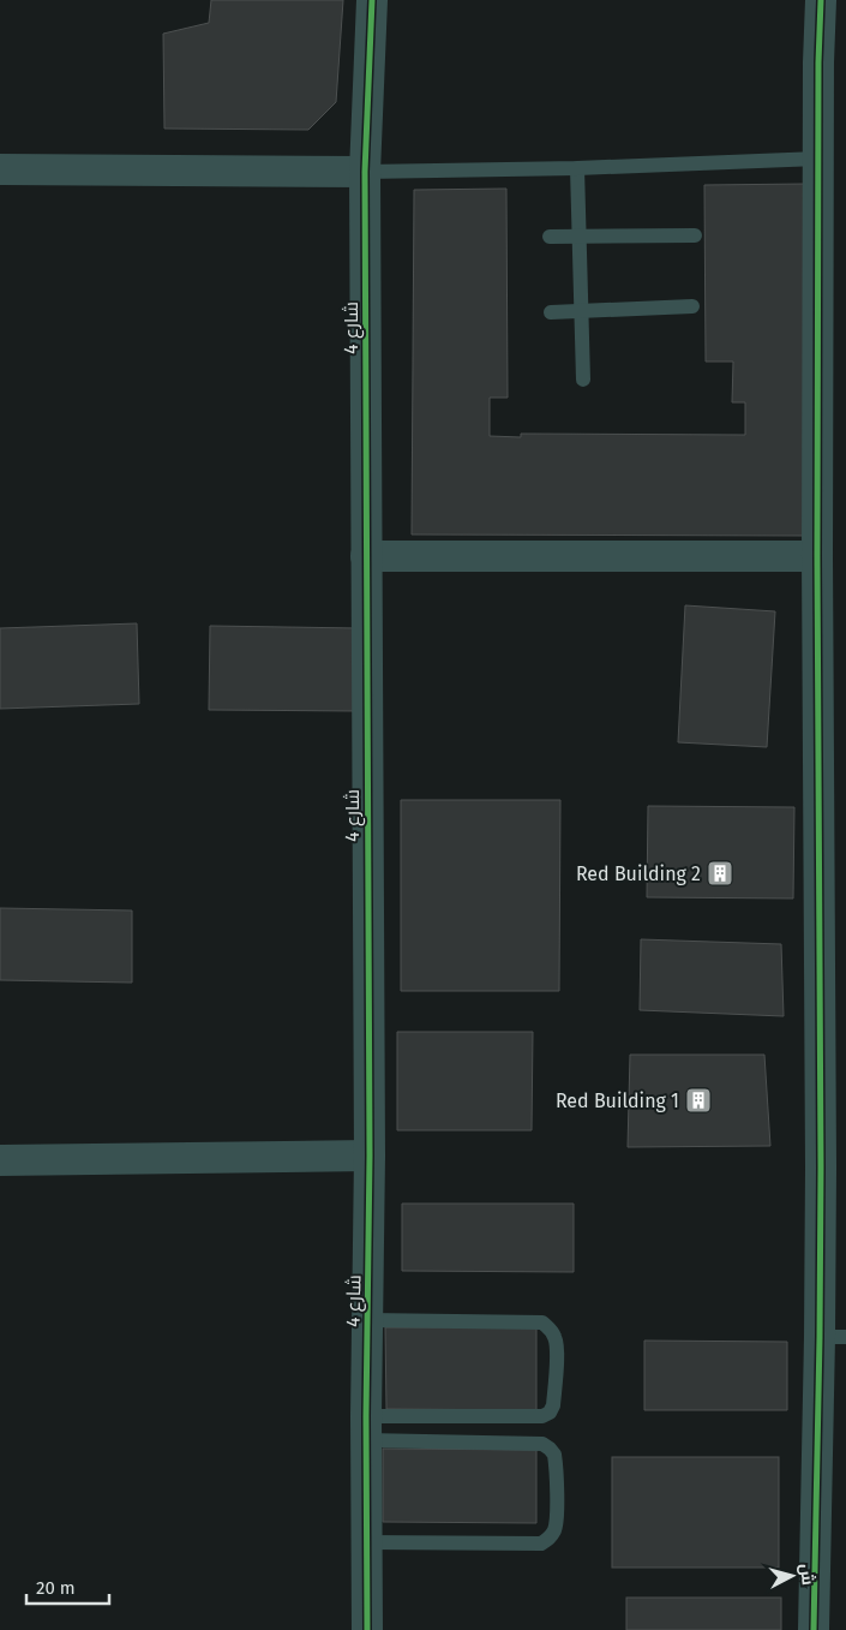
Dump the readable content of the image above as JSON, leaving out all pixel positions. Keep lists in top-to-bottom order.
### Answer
{
  "streets": {
    "street": ["شارع 4"]
  },
  "places": {
    "building": ["Red Building 2", "Red Building 1"]
  },
  "scale_bar": "20 m",
  "north": "right"
}
